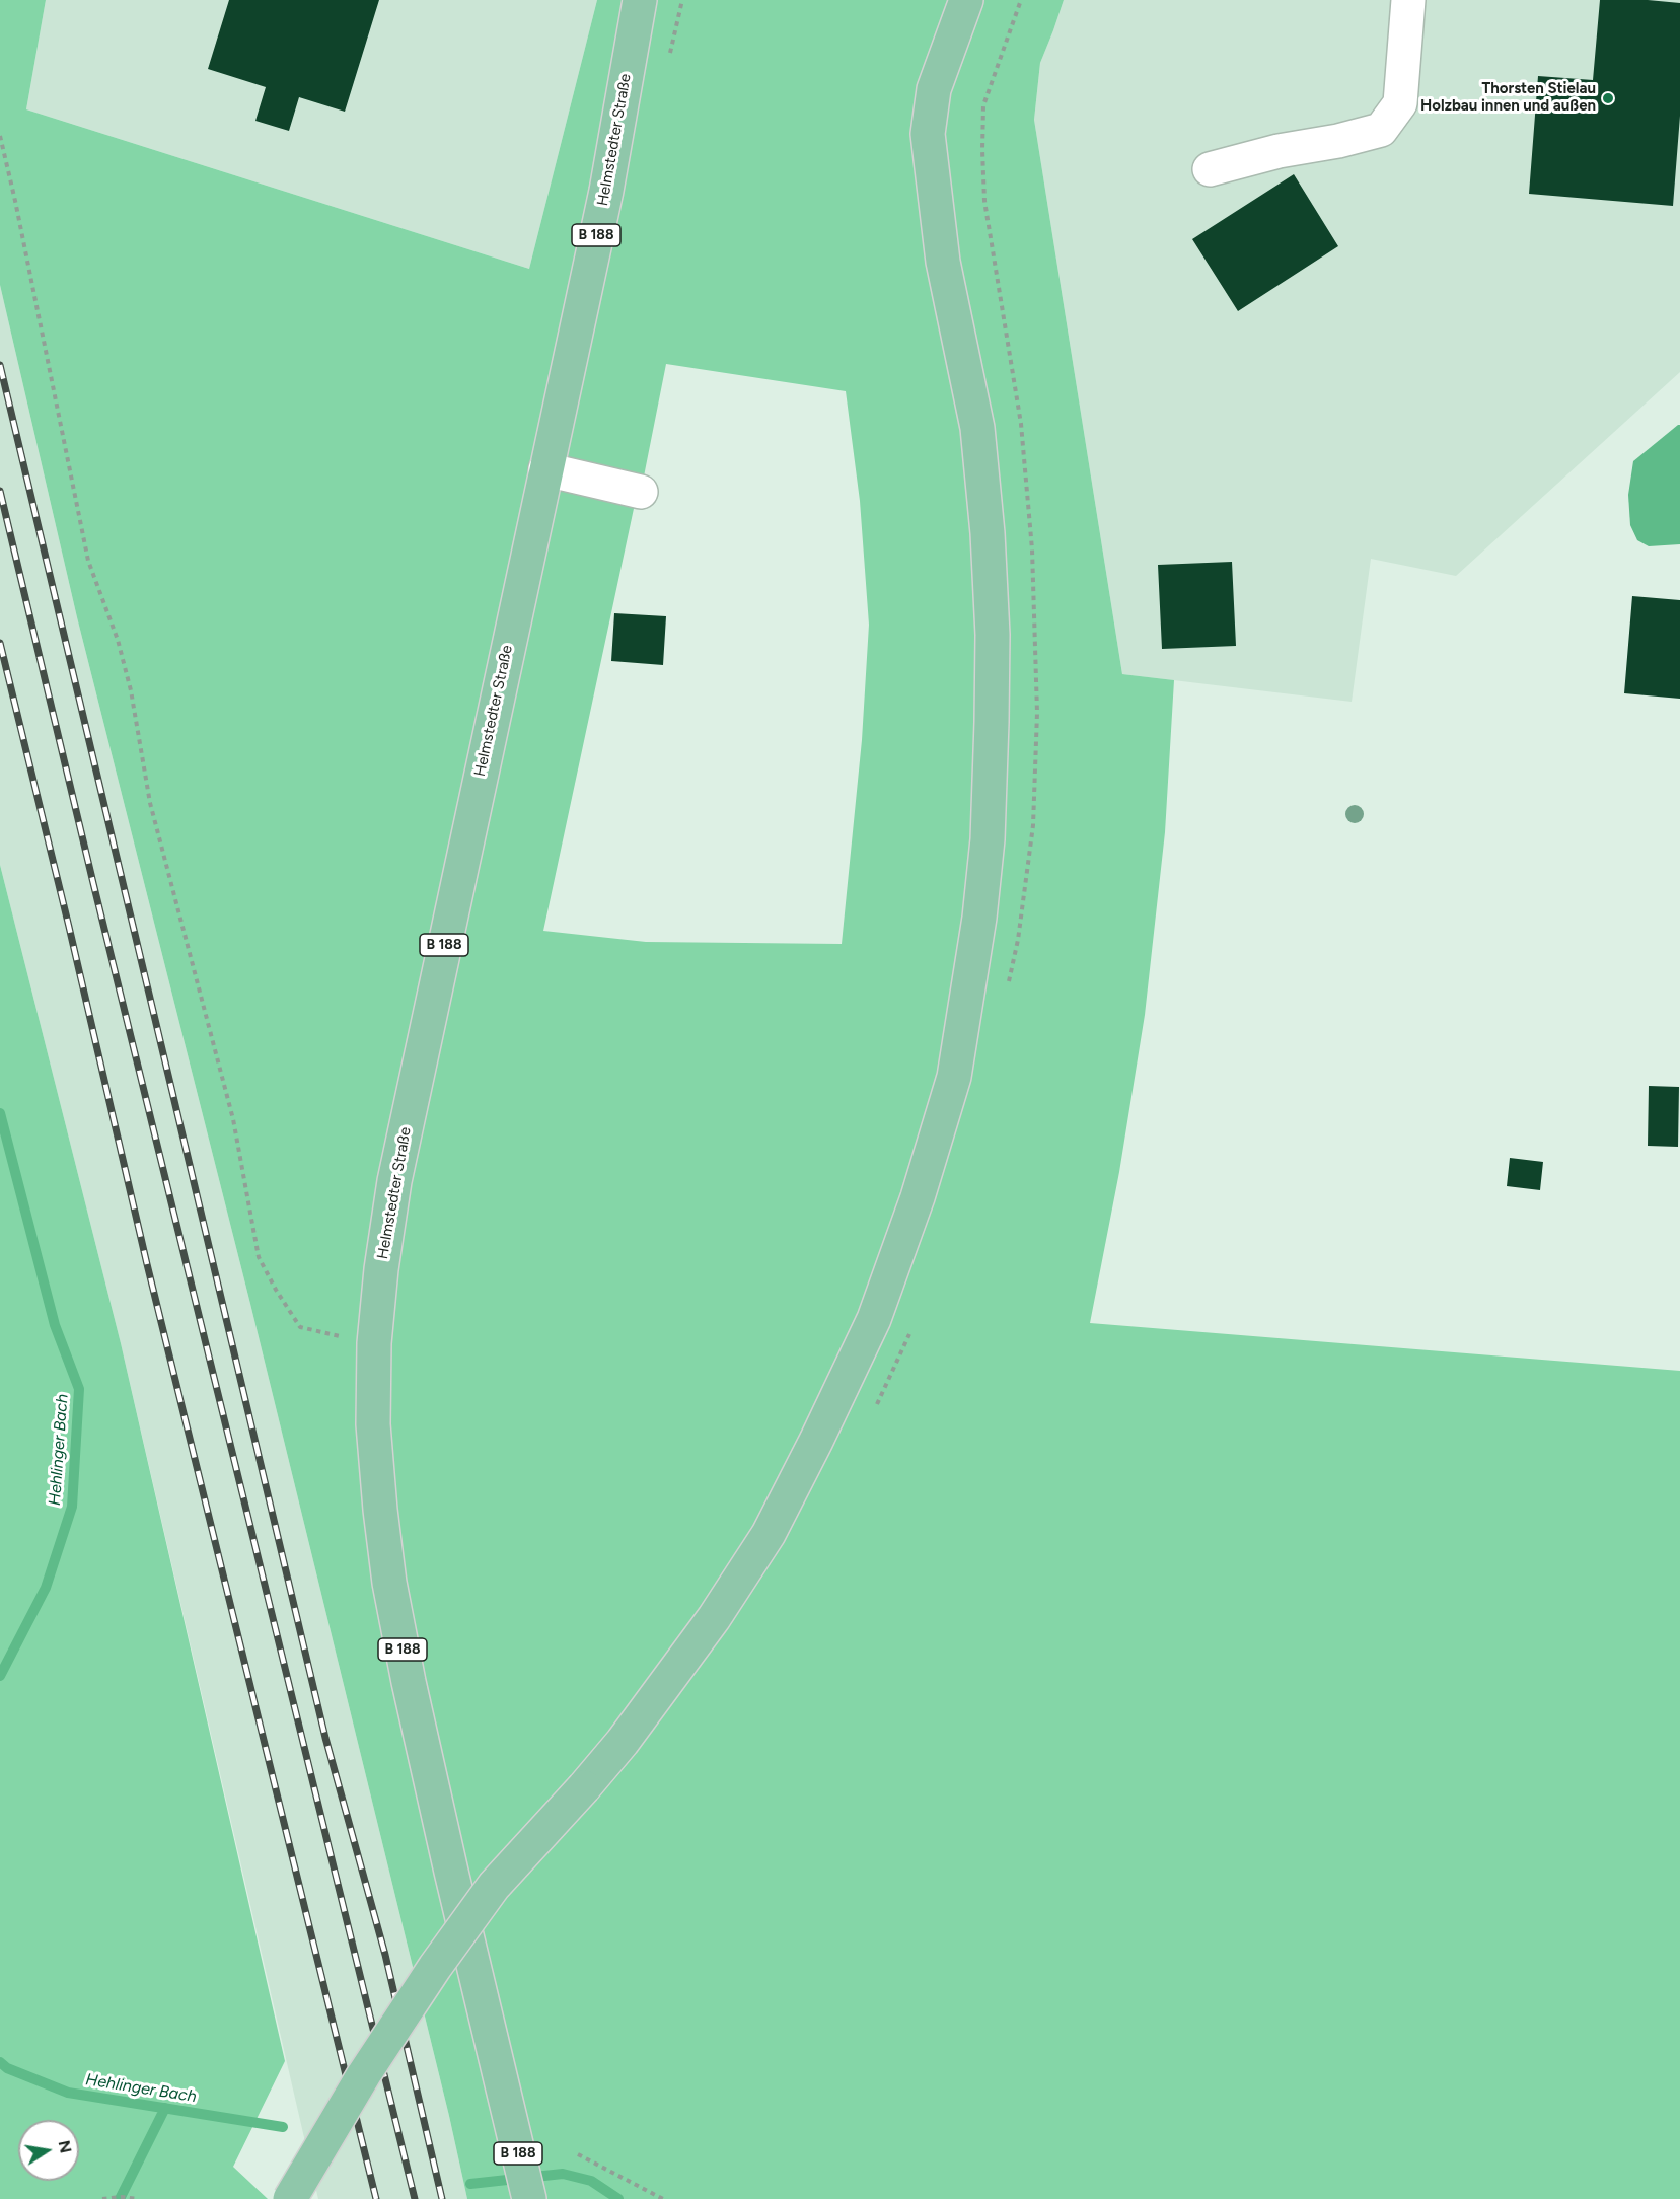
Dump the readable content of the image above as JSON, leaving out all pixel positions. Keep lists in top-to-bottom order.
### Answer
{
  "streets": {
    "main road": ["Helmstedter Straße", "B 188"]
  },
  "water": ["Hehlinger Bach"],
  "places": ["Thorsten Stielau Holzbau innen und außen"],
  "north": "right"
}
